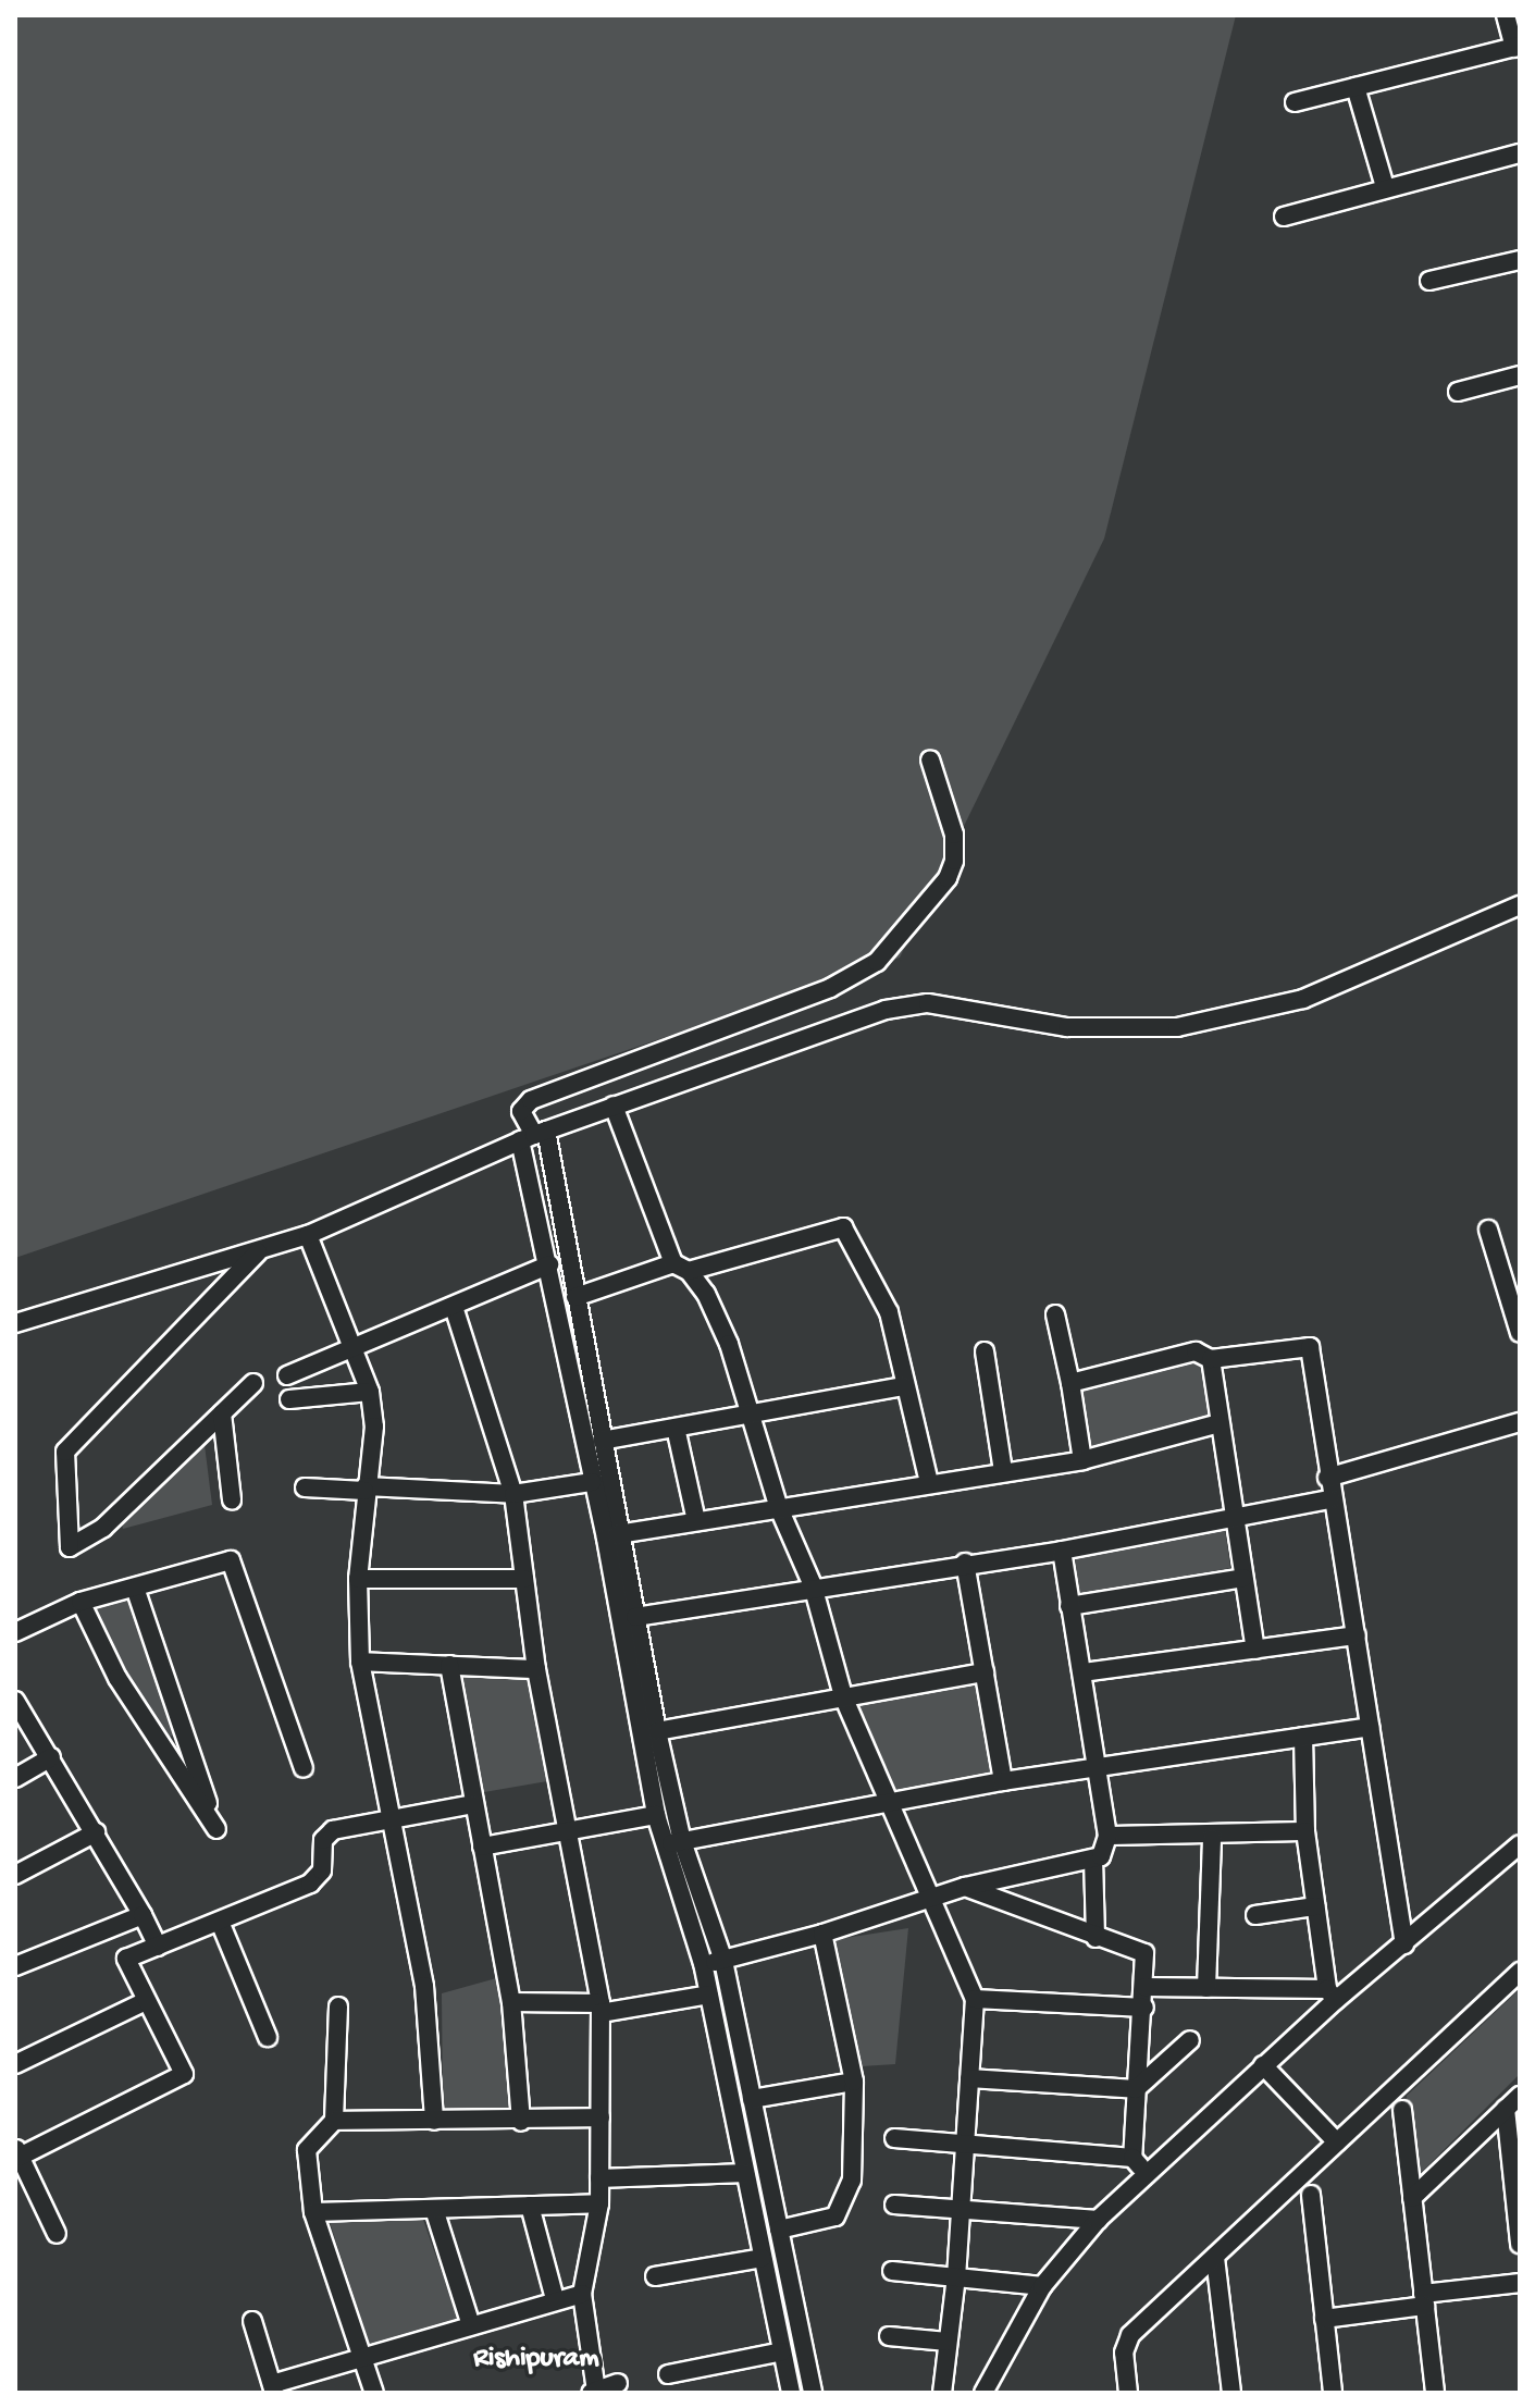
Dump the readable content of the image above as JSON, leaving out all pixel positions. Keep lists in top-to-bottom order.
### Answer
{
  "districts": ["Rishipuram"]
}
